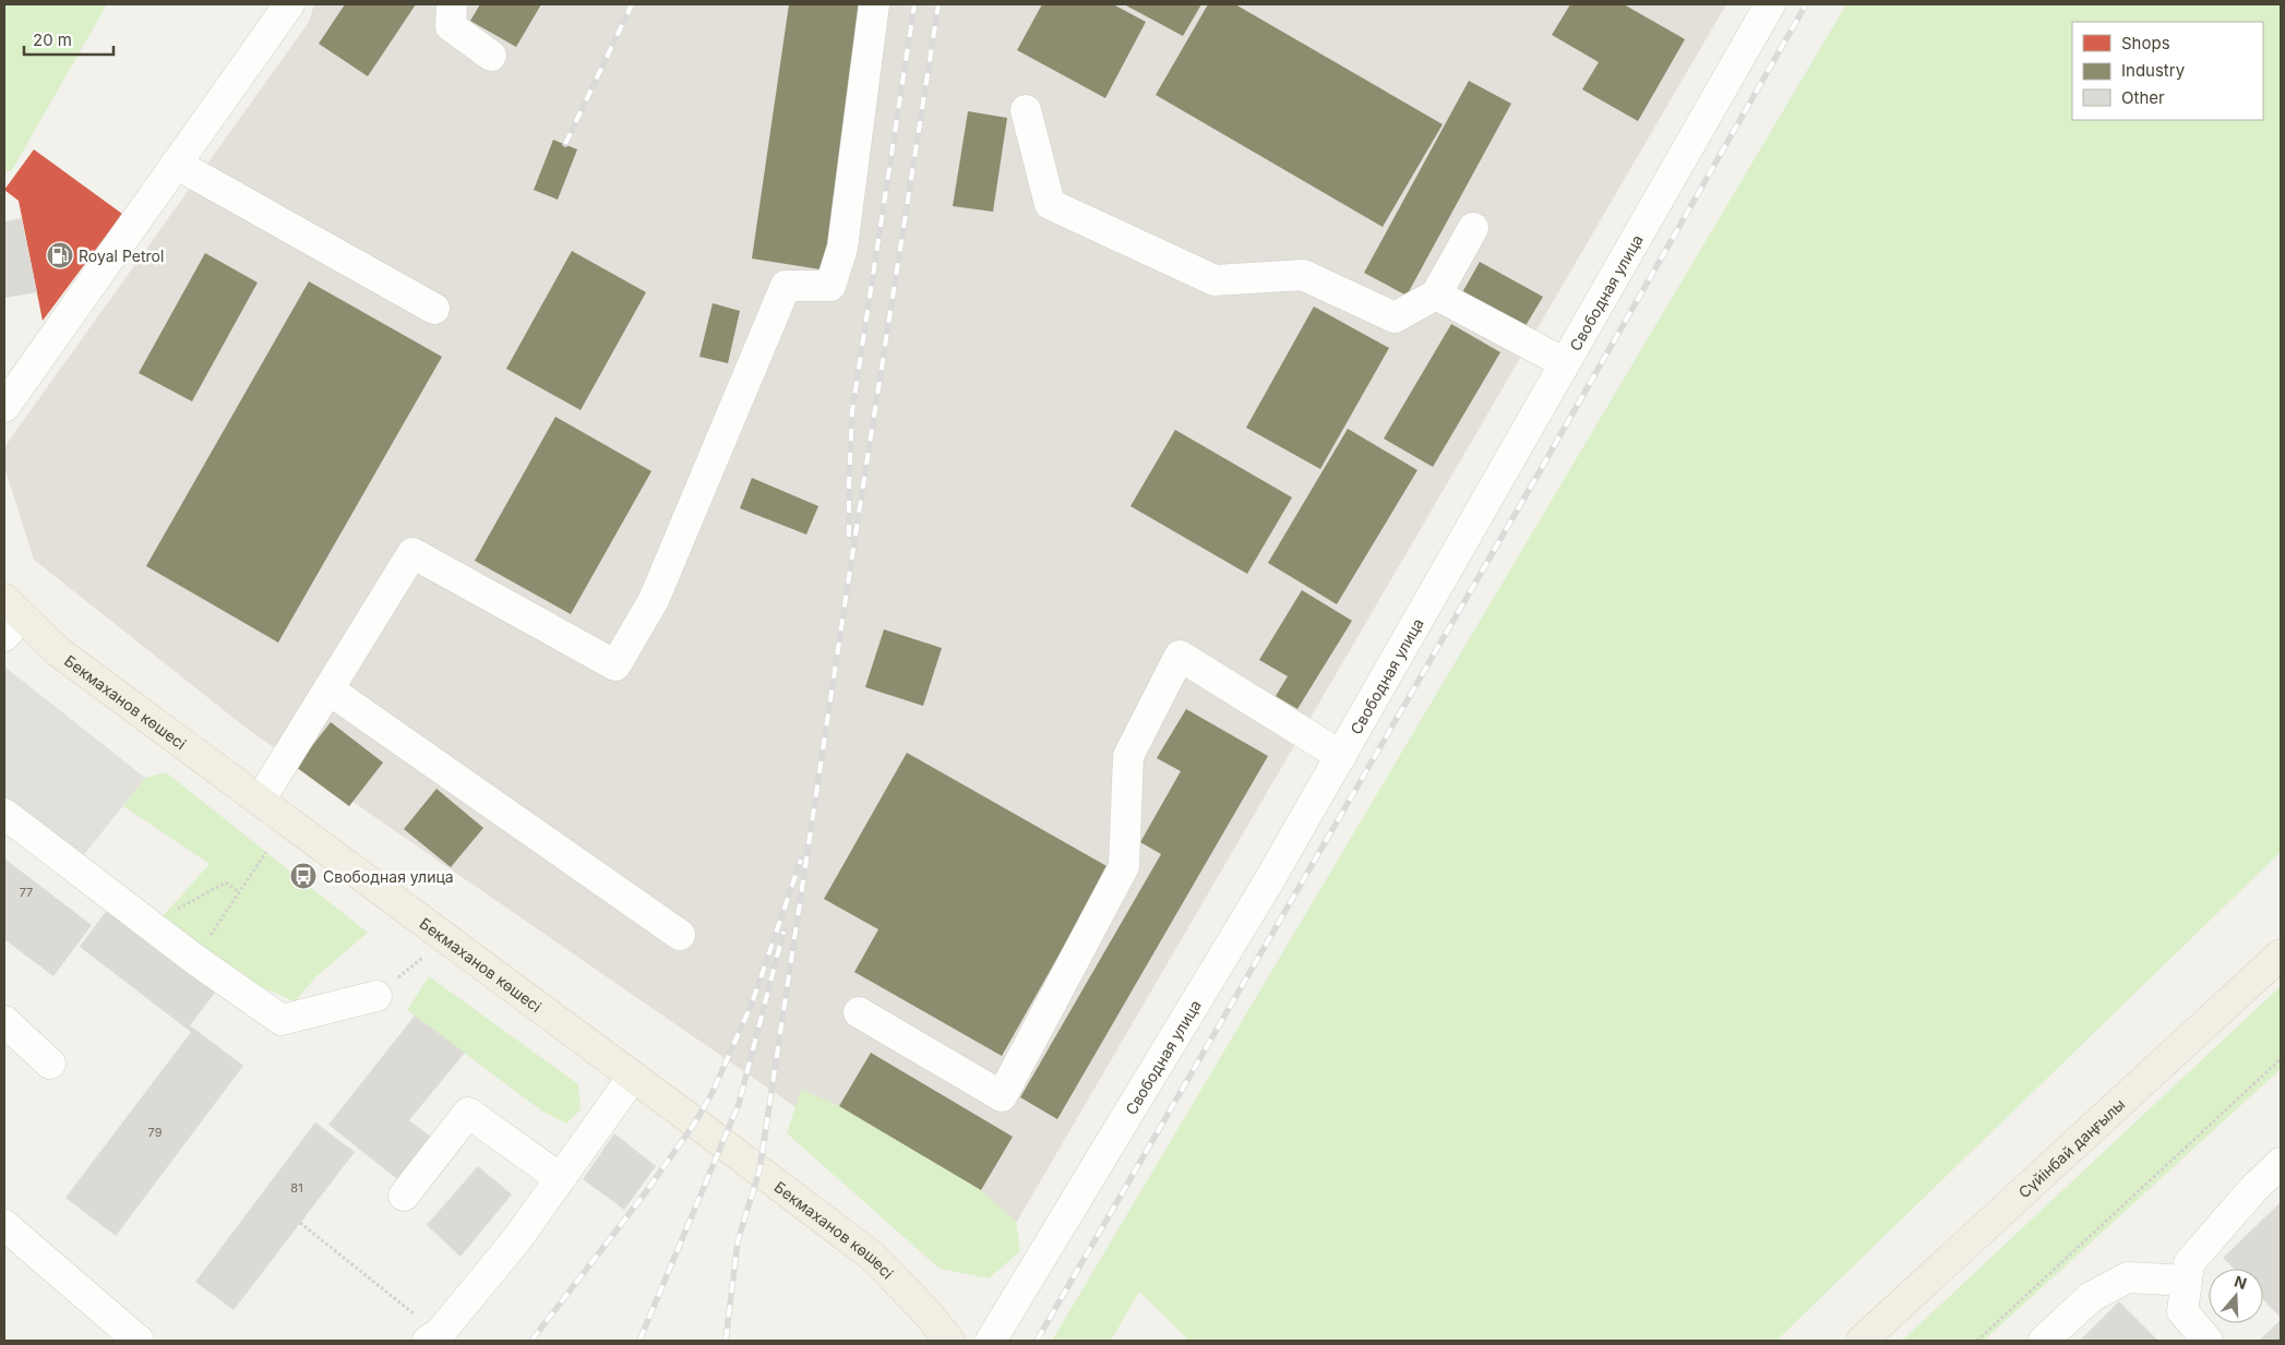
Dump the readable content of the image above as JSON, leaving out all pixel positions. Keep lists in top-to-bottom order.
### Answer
{
  "streets": {
    "main road": ["Бекмаханов көшесі", "Сүйінбай даңғылы"],
    "street": ["Свободная улица"]
  },
  "places": {
    "fuel station": ["Royal Petrol"],
    "bus stop": ["Свободная улица"]
  },
  "house_numbers": ["77", "79", "81"],
  "legend": ["Shops", "Industry", "Other"],
  "scale_bar": "20 m",
  "north": "top"
}
